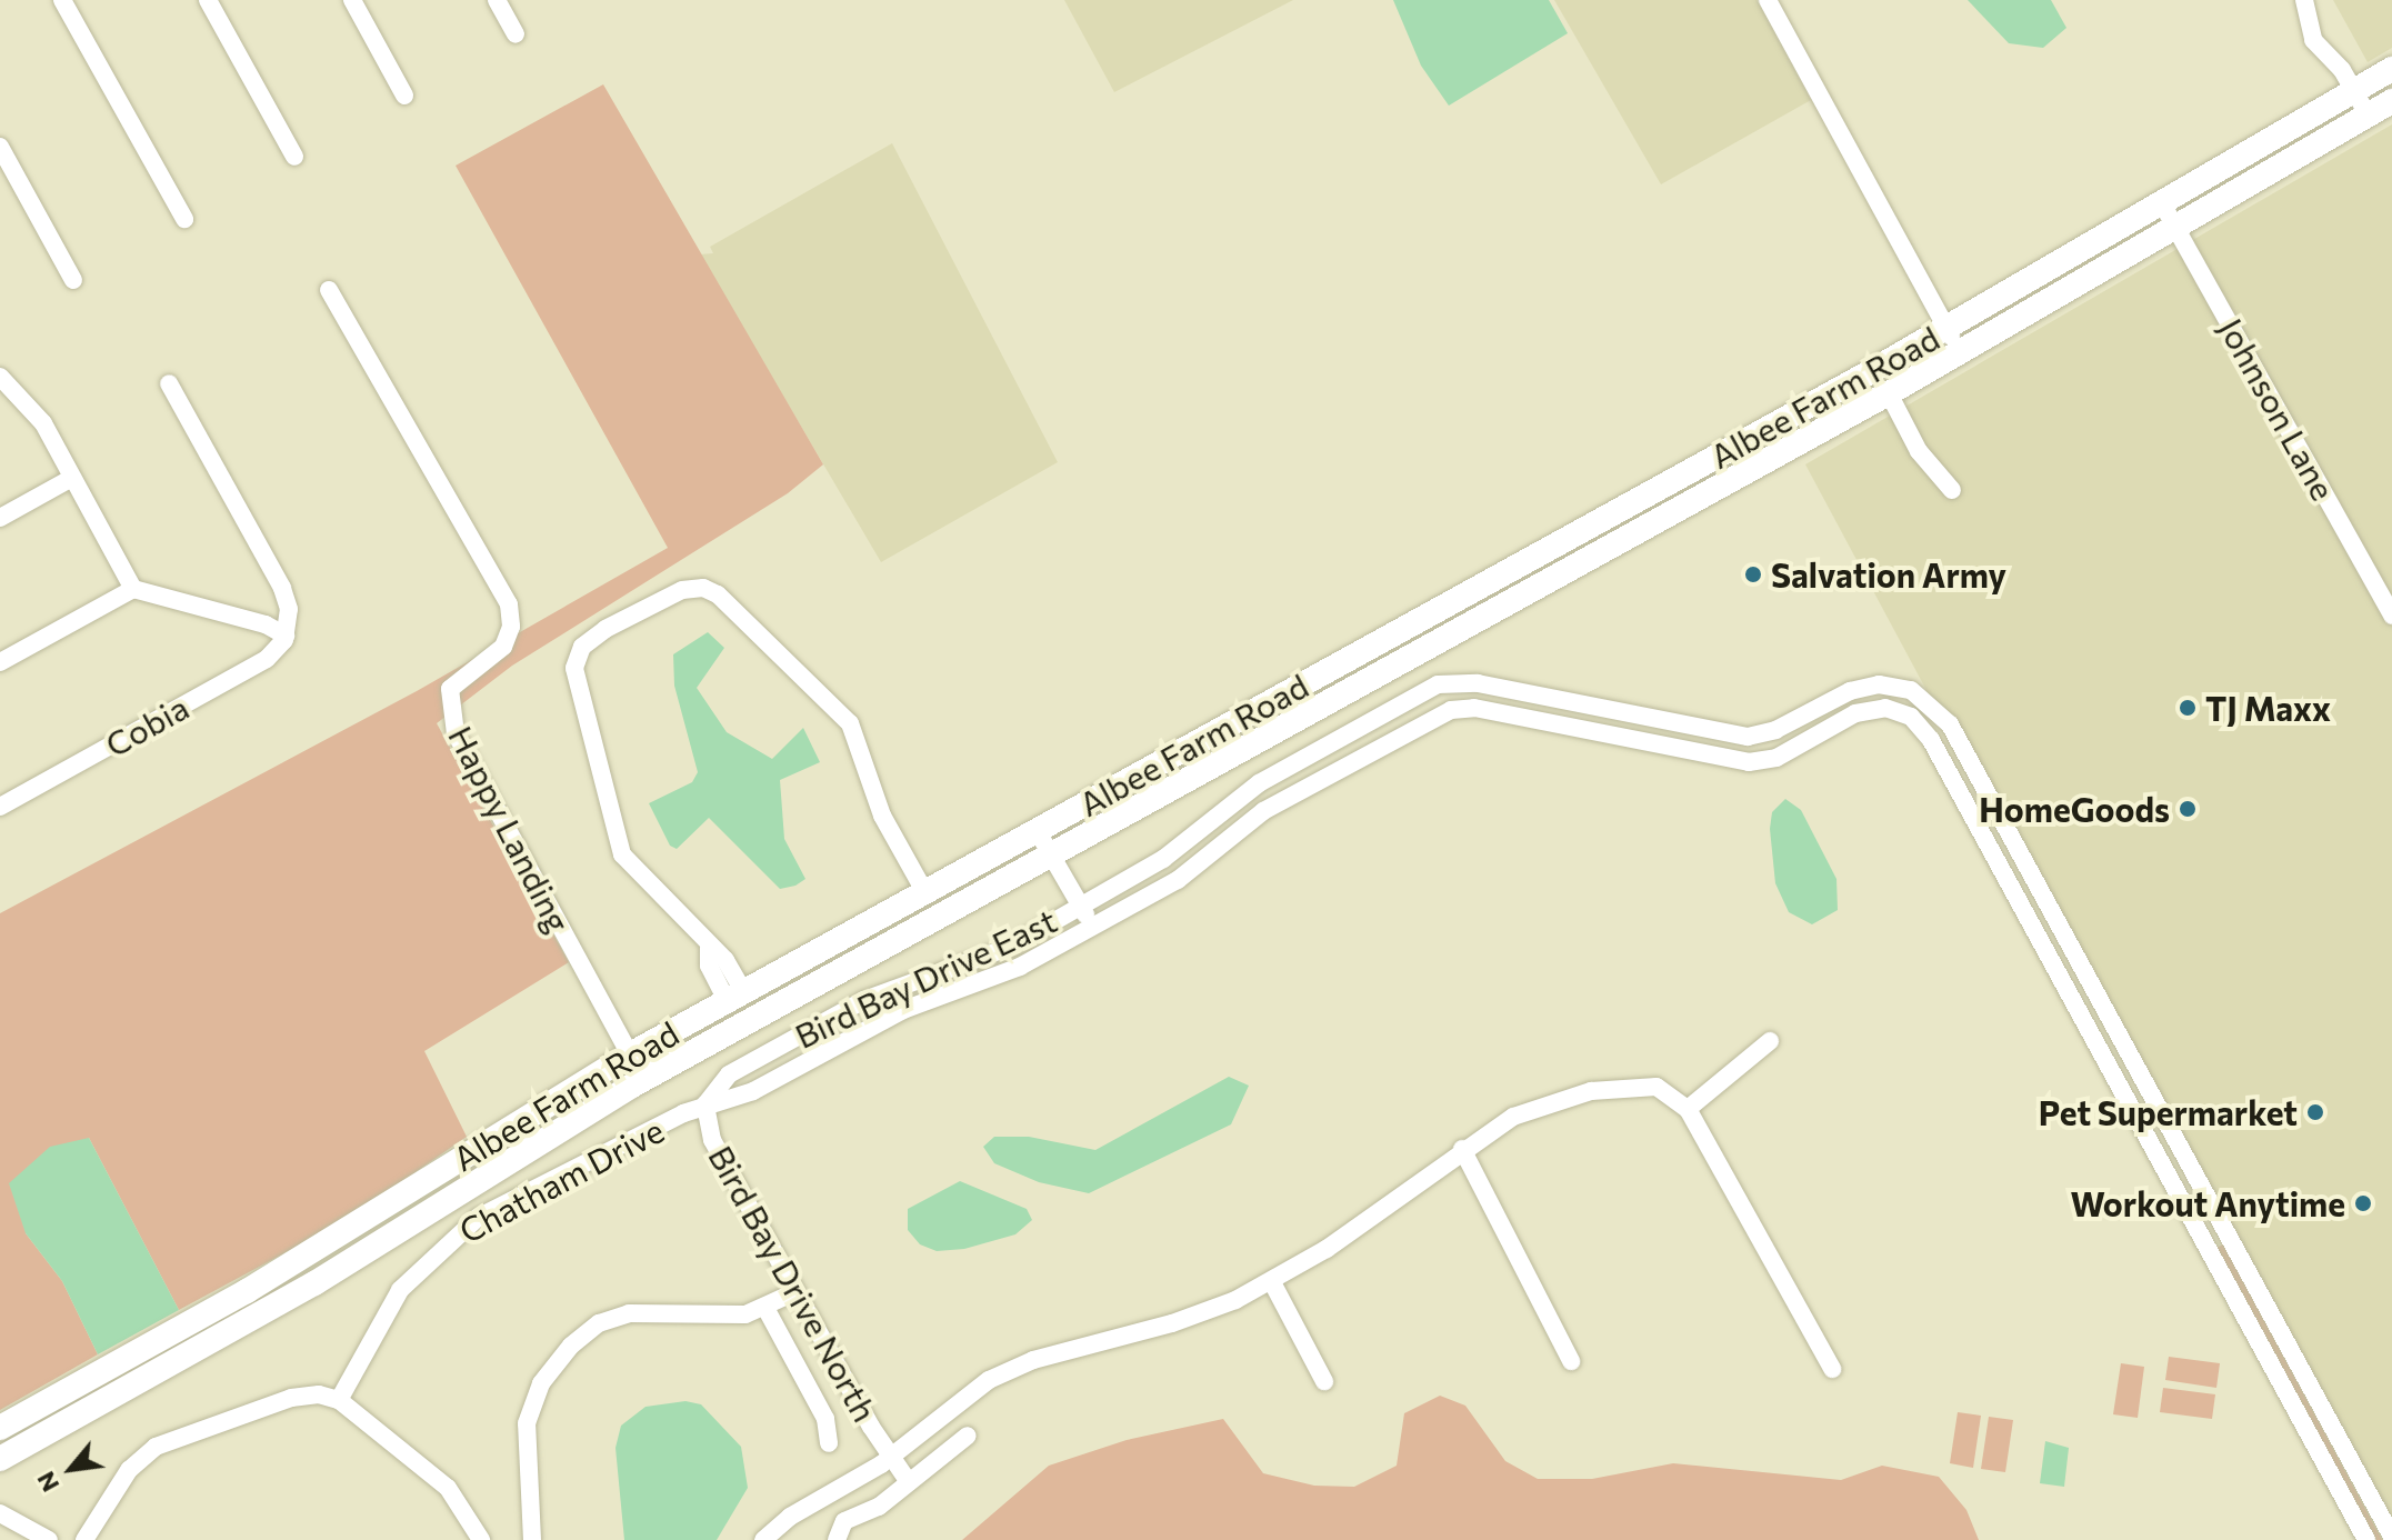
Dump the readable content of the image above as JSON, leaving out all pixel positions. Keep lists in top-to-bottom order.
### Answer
{
  "streets": {
    "main road": ["Albee Farm Road"],
    "street": [
      "Johnson Lane",
      "Cobia",
      "Happy Landing",
      "Bird Bay Drive East",
      "Chatham Drive",
      "Bird Bay Drive North"
    ]
  },
  "crossings": [
    ["Albee Farm Road", "Johnson Lane"],
    ["Albee Farm Road", "Happy Landing"],
    ["Bird Bay Drive East", "Chatham Drive"],
    ["Bird Bay Drive East", "Bird Bay Drive North"],
    ["Chatham Drive", "Bird Bay Drive North"]
  ],
  "places": [
    "Salvation Army",
    "TJ Maxx",
    "HomeGoods",
    "Pet Supermarket",
    "Workout Anytime"
  ],
  "north": "bottom left"
}
